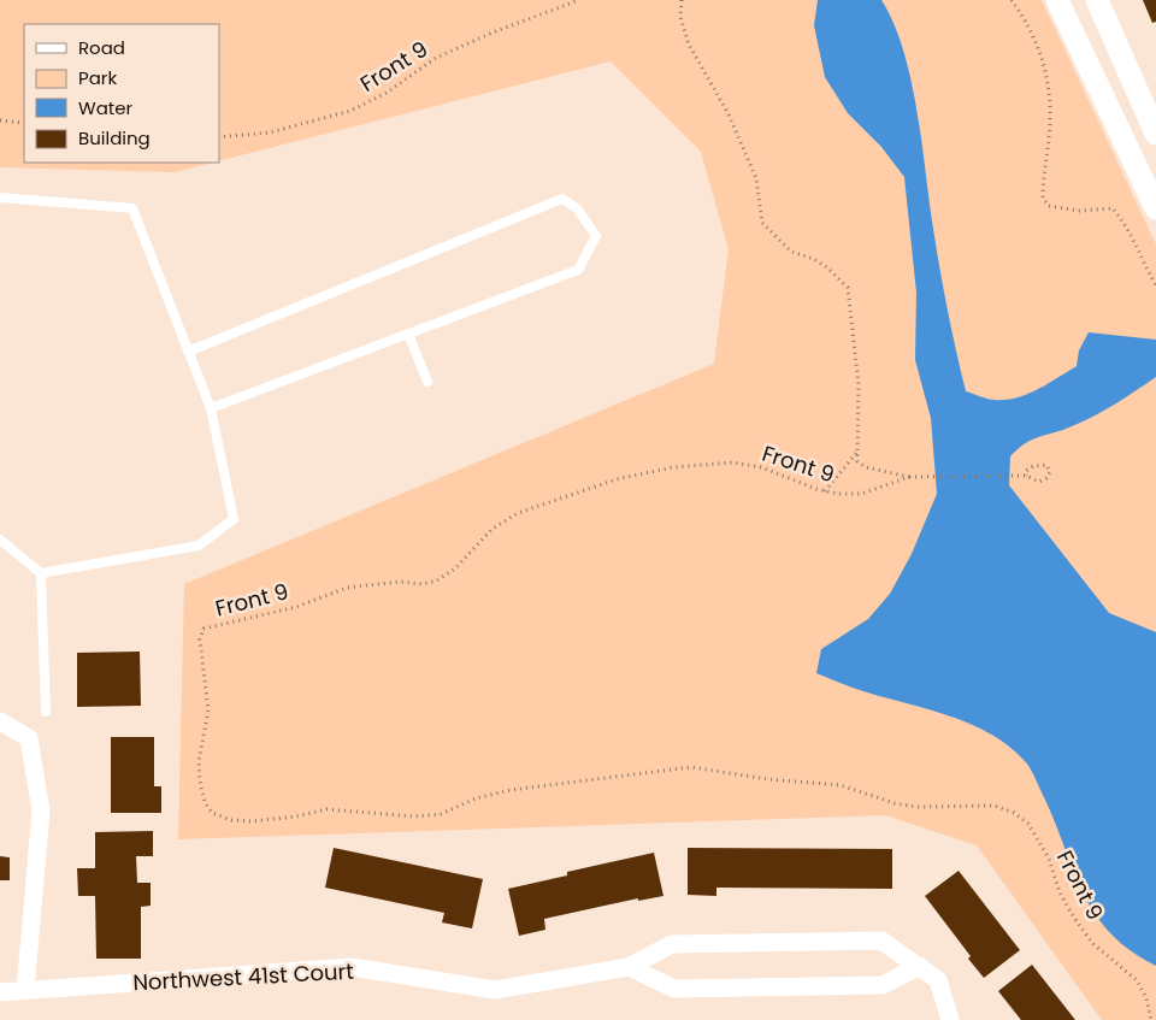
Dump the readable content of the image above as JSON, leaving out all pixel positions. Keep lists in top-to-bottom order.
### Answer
{
  "streets": {
    "street": ["Northwest 41st Court"],
    "path": ["Front 9"]
  },
  "legend": [
    "Road",
    "Park",
    "Water",
    "Building"
  ]
}
